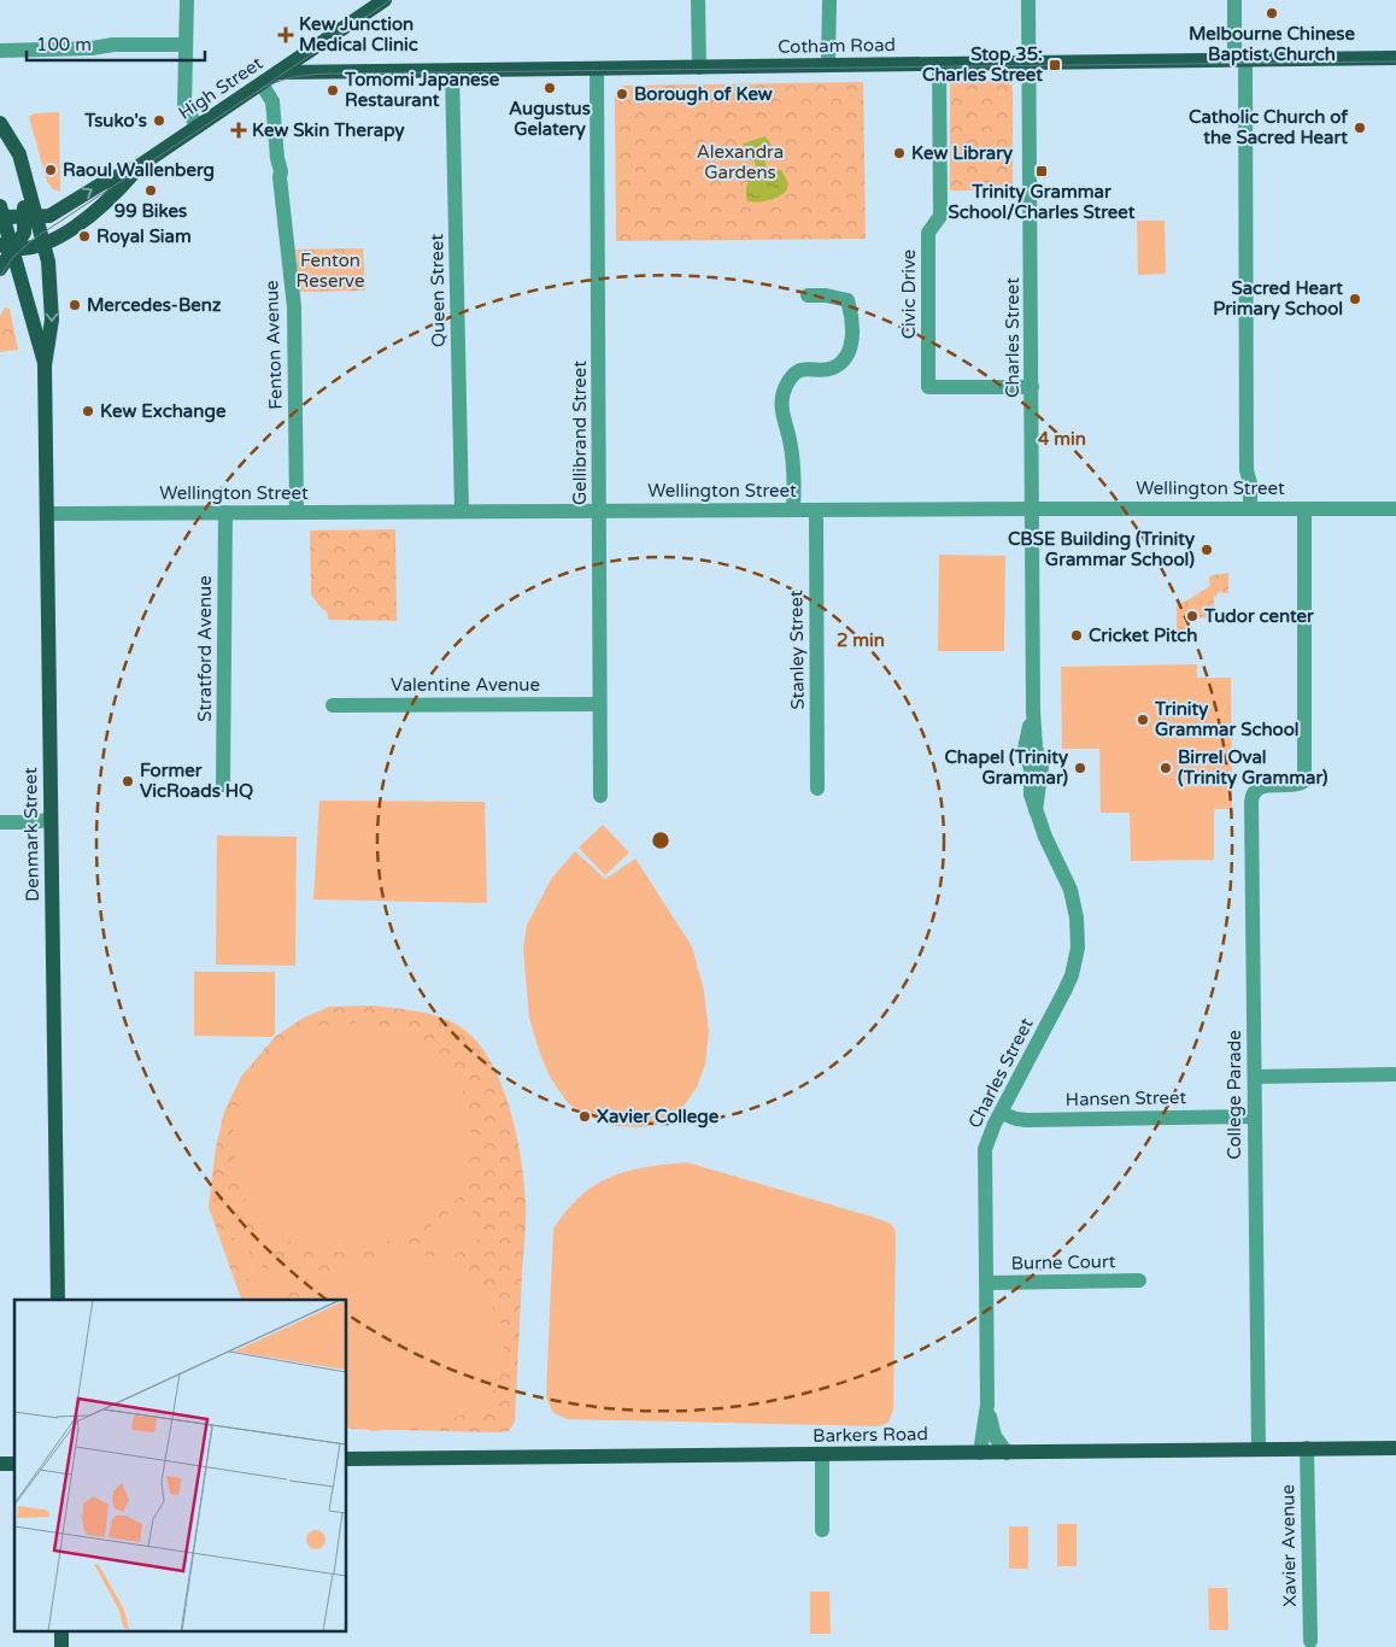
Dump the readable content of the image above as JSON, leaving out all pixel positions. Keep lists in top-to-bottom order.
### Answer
{
  "streets": {
    "main road": [
      "Cotham Road",
      "High Street",
      "Denmark Street",
      "Barkers Road"
    ],
    "street": [
      "Queen Street",
      "Civic Drive",
      "Charles Street",
      "Fenton Avenue",
      "Gellibrand Street",
      "Wellington Street",
      "Stratford Avenue",
      "Stanley Street",
      "Valentine Avenue",
      "College Parade",
      "Hansen Street",
      "Burne Court",
      "Xavier Avenue"
    ]
  },
  "crossings": [
    ["Cotham Road", "High Street"],
    ["Cotham Road", "Queen Street"],
    ["Cotham Road", "Civic Drive"],
    ["Cotham Road", "Charles Street"],
    ["Cotham Road", "Gellibrand Street"],
    ["High Street", "Fenton Avenue"],
    ["High Street", "Denmark Street"],
    ["Queen Street", "Wellington Street"],
    ["Civic Drive", "Charles Street"],
    ["Charles Street", "Wellington Street"],
    ["Charles Street", "Hansen Street"],
    ["Charles Street", "Burne Court"],
    ["Charles Street", "Barkers Road"],
    ["Fenton Avenue", "Wellington Street"],
    ["Gellibrand Street", "Wellington Street"],
    ["Gellibrand Street", "Valentine Avenue"],
    ["Wellington Street", "Stratford Avenue"],
    ["Wellington Street", "Stanley Street"],
    ["Wellington Street", "Denmark Street"],
    ["Wellington Street", "College Parade"],
    ["College Parade", "Hansen Street"],
    ["College Parade", "Barkers Road"],
    ["Barkers Road", "Xavier Avenue"]
  ],
  "parks": ["Alexandra Gardens", "Fenton Reserve"],
  "places": {
    "other": [
      "Melbourne Chinese Baptist Church",
      "Augustus Gelatery",
      "Tomomi Japanese Restaurant",
      "Borough of Kew",
      "Tsuko's",
      "Catholic Church of the Sacred Heart",
      "Kew Library",
      "Raoul Wallenberg",
      "99 Bikes",
      "Royal Siam",
      "Sacred Heart Primary School",
      "Mercedes-Benz",
      "Kew Exchange",
      "CBSE Building (Trinity Grammar School)",
      "Tudor center",
      "Cricket Pitch",
      "Trinity Grammar School",
      "Chapel (Trinity Grammar)",
      "Birrel Oval (Trinity Grammar)",
      "Former VicRoads HQ",
      "Xavier College"
    ],
    "health": ["Kew Junction Medical Clinic", "Kew Skin Therapy"],
    "transit": ["Stop 35: Charles Street", "Trinity Grammar School/Charles Street"]
  },
  "scale_bar": "100 m",
  "rings": ["4 min", "2 min"]
}
